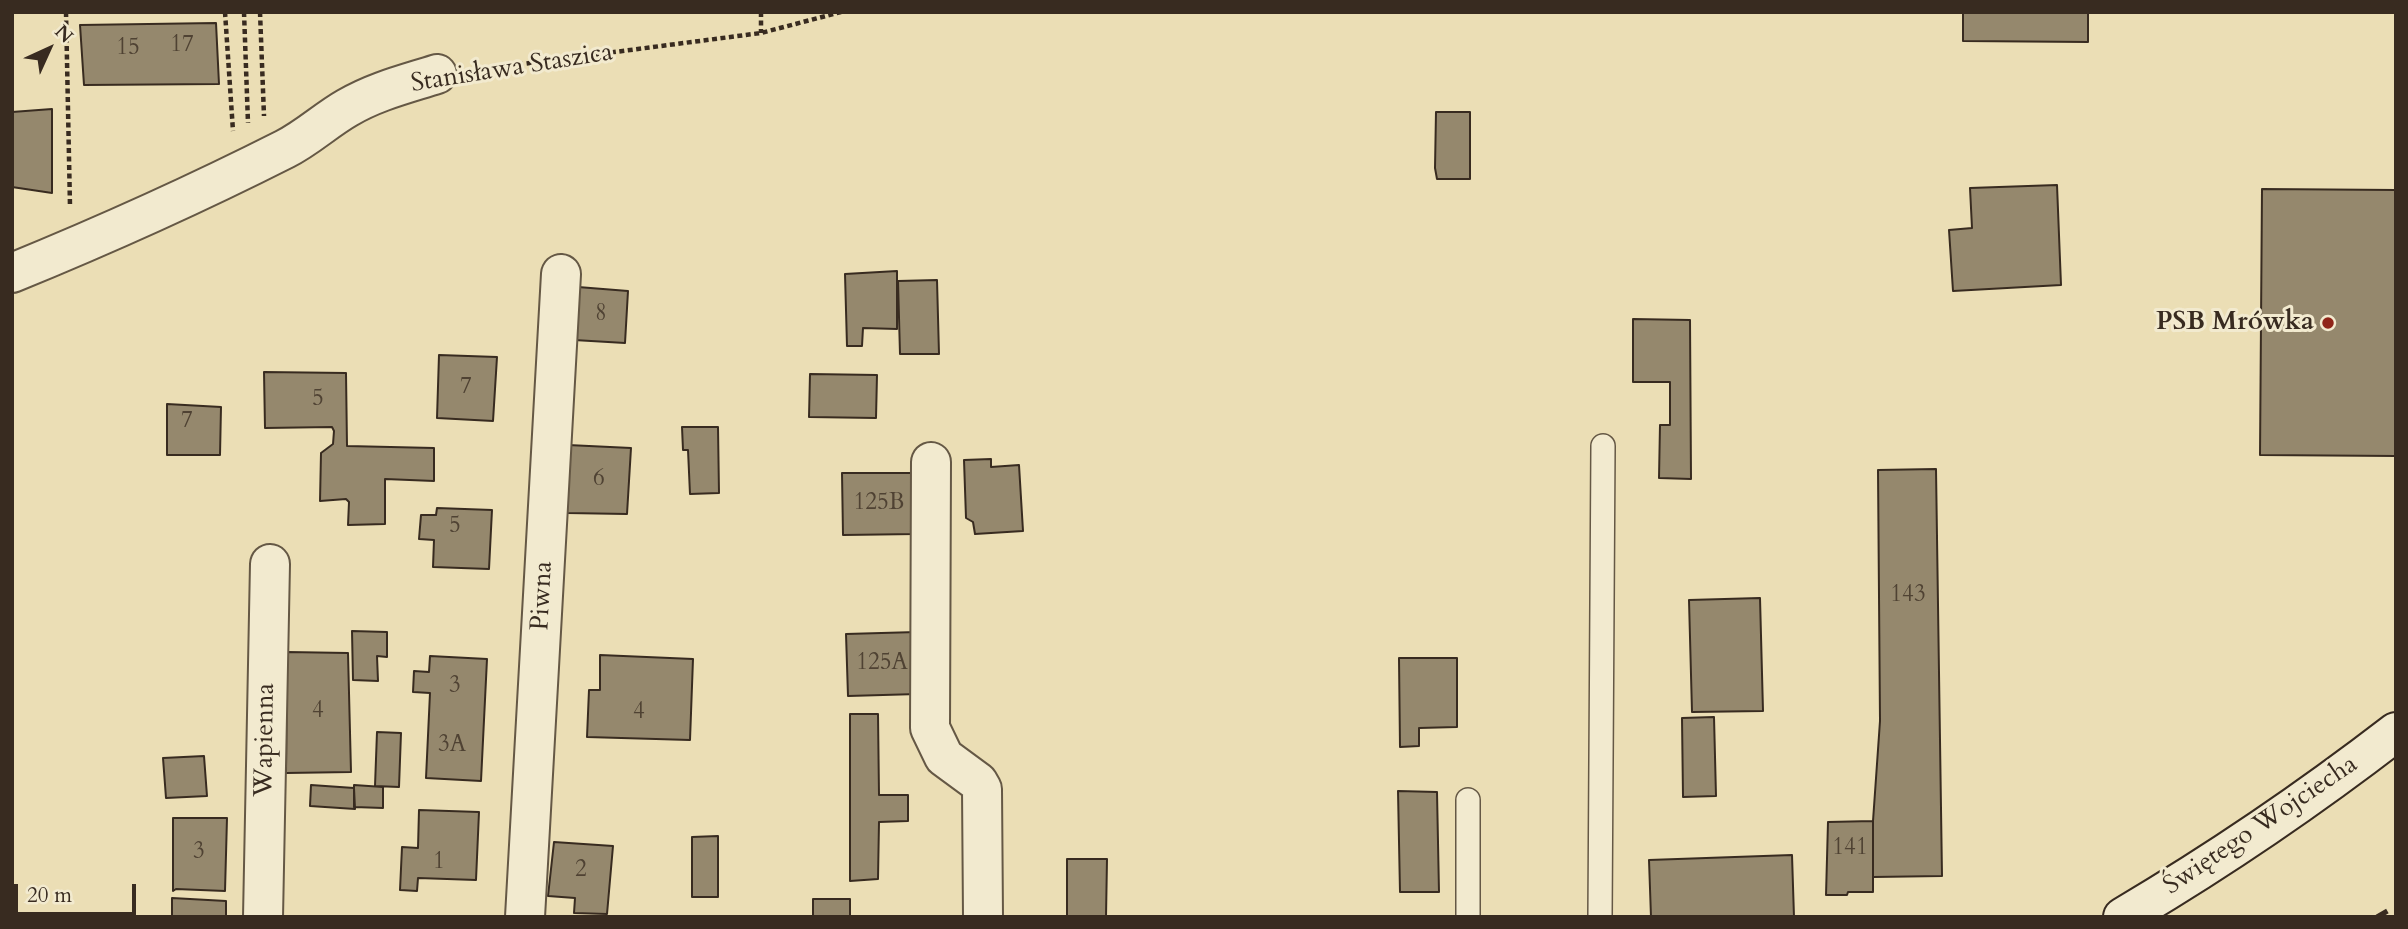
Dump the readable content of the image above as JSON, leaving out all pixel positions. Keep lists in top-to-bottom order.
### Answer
{
  "streets": {
    "street": [
      "Stanisława Staszica",
      "Piwna",
      "Wapienna",
      "Świętego Wojciecha"
    ]
  },
  "places": ["PSB Mrówka"],
  "house_numbers": [
    "17",
    "15",
    "8",
    "7",
    "5",
    "7",
    "6",
    "125B",
    "5",
    "143",
    "125A",
    "3",
    "4",
    "4",
    "3A",
    "141",
    "3",
    "1",
    "2"
  ],
  "scale_bar": "20 m",
  "north": "top right"
}
